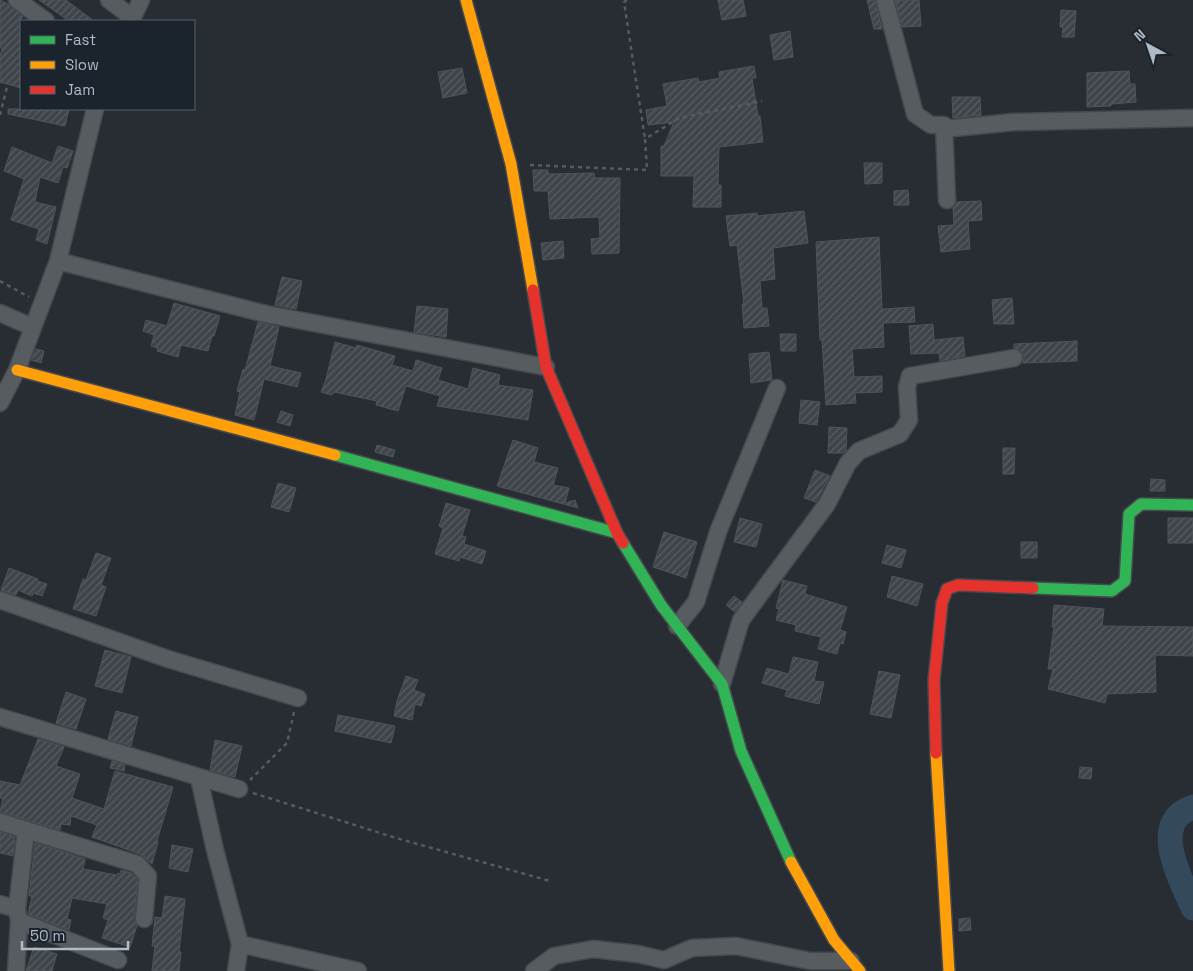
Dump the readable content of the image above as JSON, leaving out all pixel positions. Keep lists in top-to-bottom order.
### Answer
{
  "legend": ["Fast", "Slow", "Jam"],
  "scale_bar": "50 m",
  "north": "top left"
}
